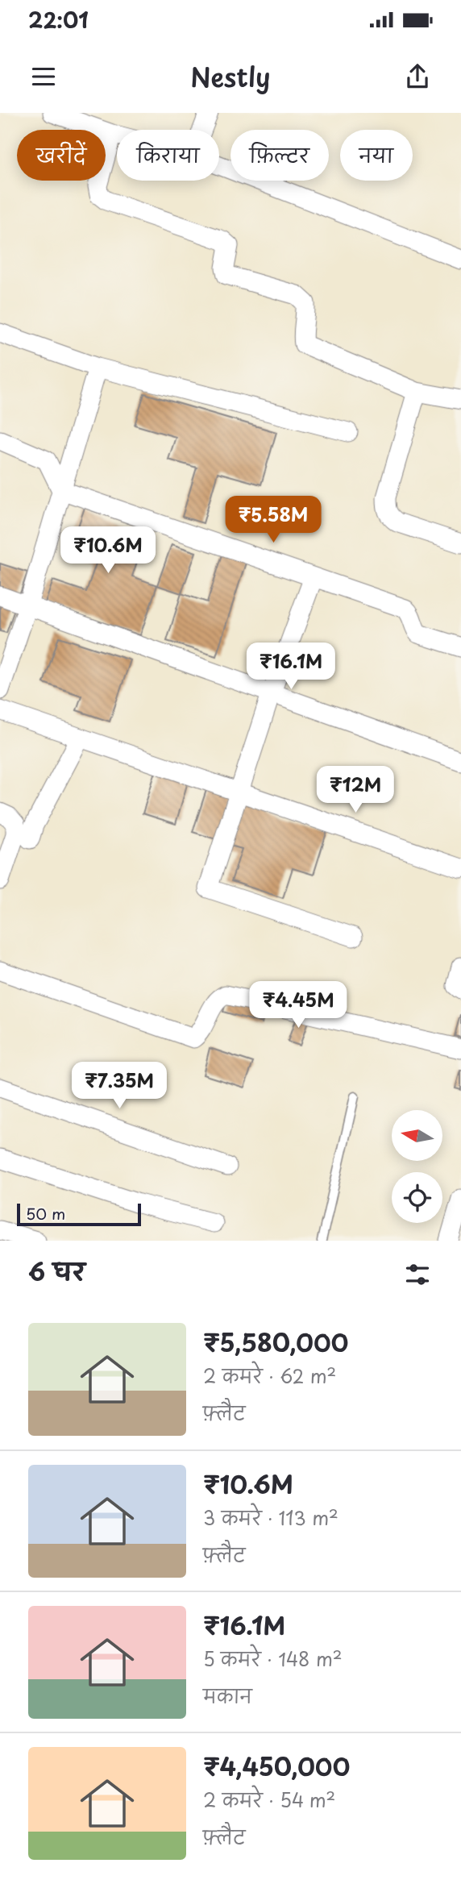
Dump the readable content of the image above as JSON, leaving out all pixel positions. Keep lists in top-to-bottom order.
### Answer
{
  "scale_bar": "50 m",
  "north": "left",
  "page": {
    "status": "22:01",
    "header": "Nestly",
    "chip": [
      "खरीदें",
      "किराया",
      "फ़िल्टर",
      "नया"
    ],
    "price": [
      "₹5.58M",
      "₹10.6M",
      "₹16.1M",
      "₹12M",
      "₹4.45M",
      "₹7.35M"
    ],
    "scale": "50 m",
    "heading": "6 घर",
    "list": [
      {
        "name": "₹5,580,000",
        "note": "2 कमरे · 62 m² · फ़्लैट"
      },
      {
        "name": "₹10.6M",
        "note": "3 कमरे · 113 m² · फ़्लैट"
      },
      {
        "name": "₹16.1M",
        "note": "5 कमरे · 148 m² · मकान"
      },
      {
        "name": "₹4,450,000",
        "note": "2 कमरे · 54 m² · फ़्लैट"
      }
    ]
  }
}
